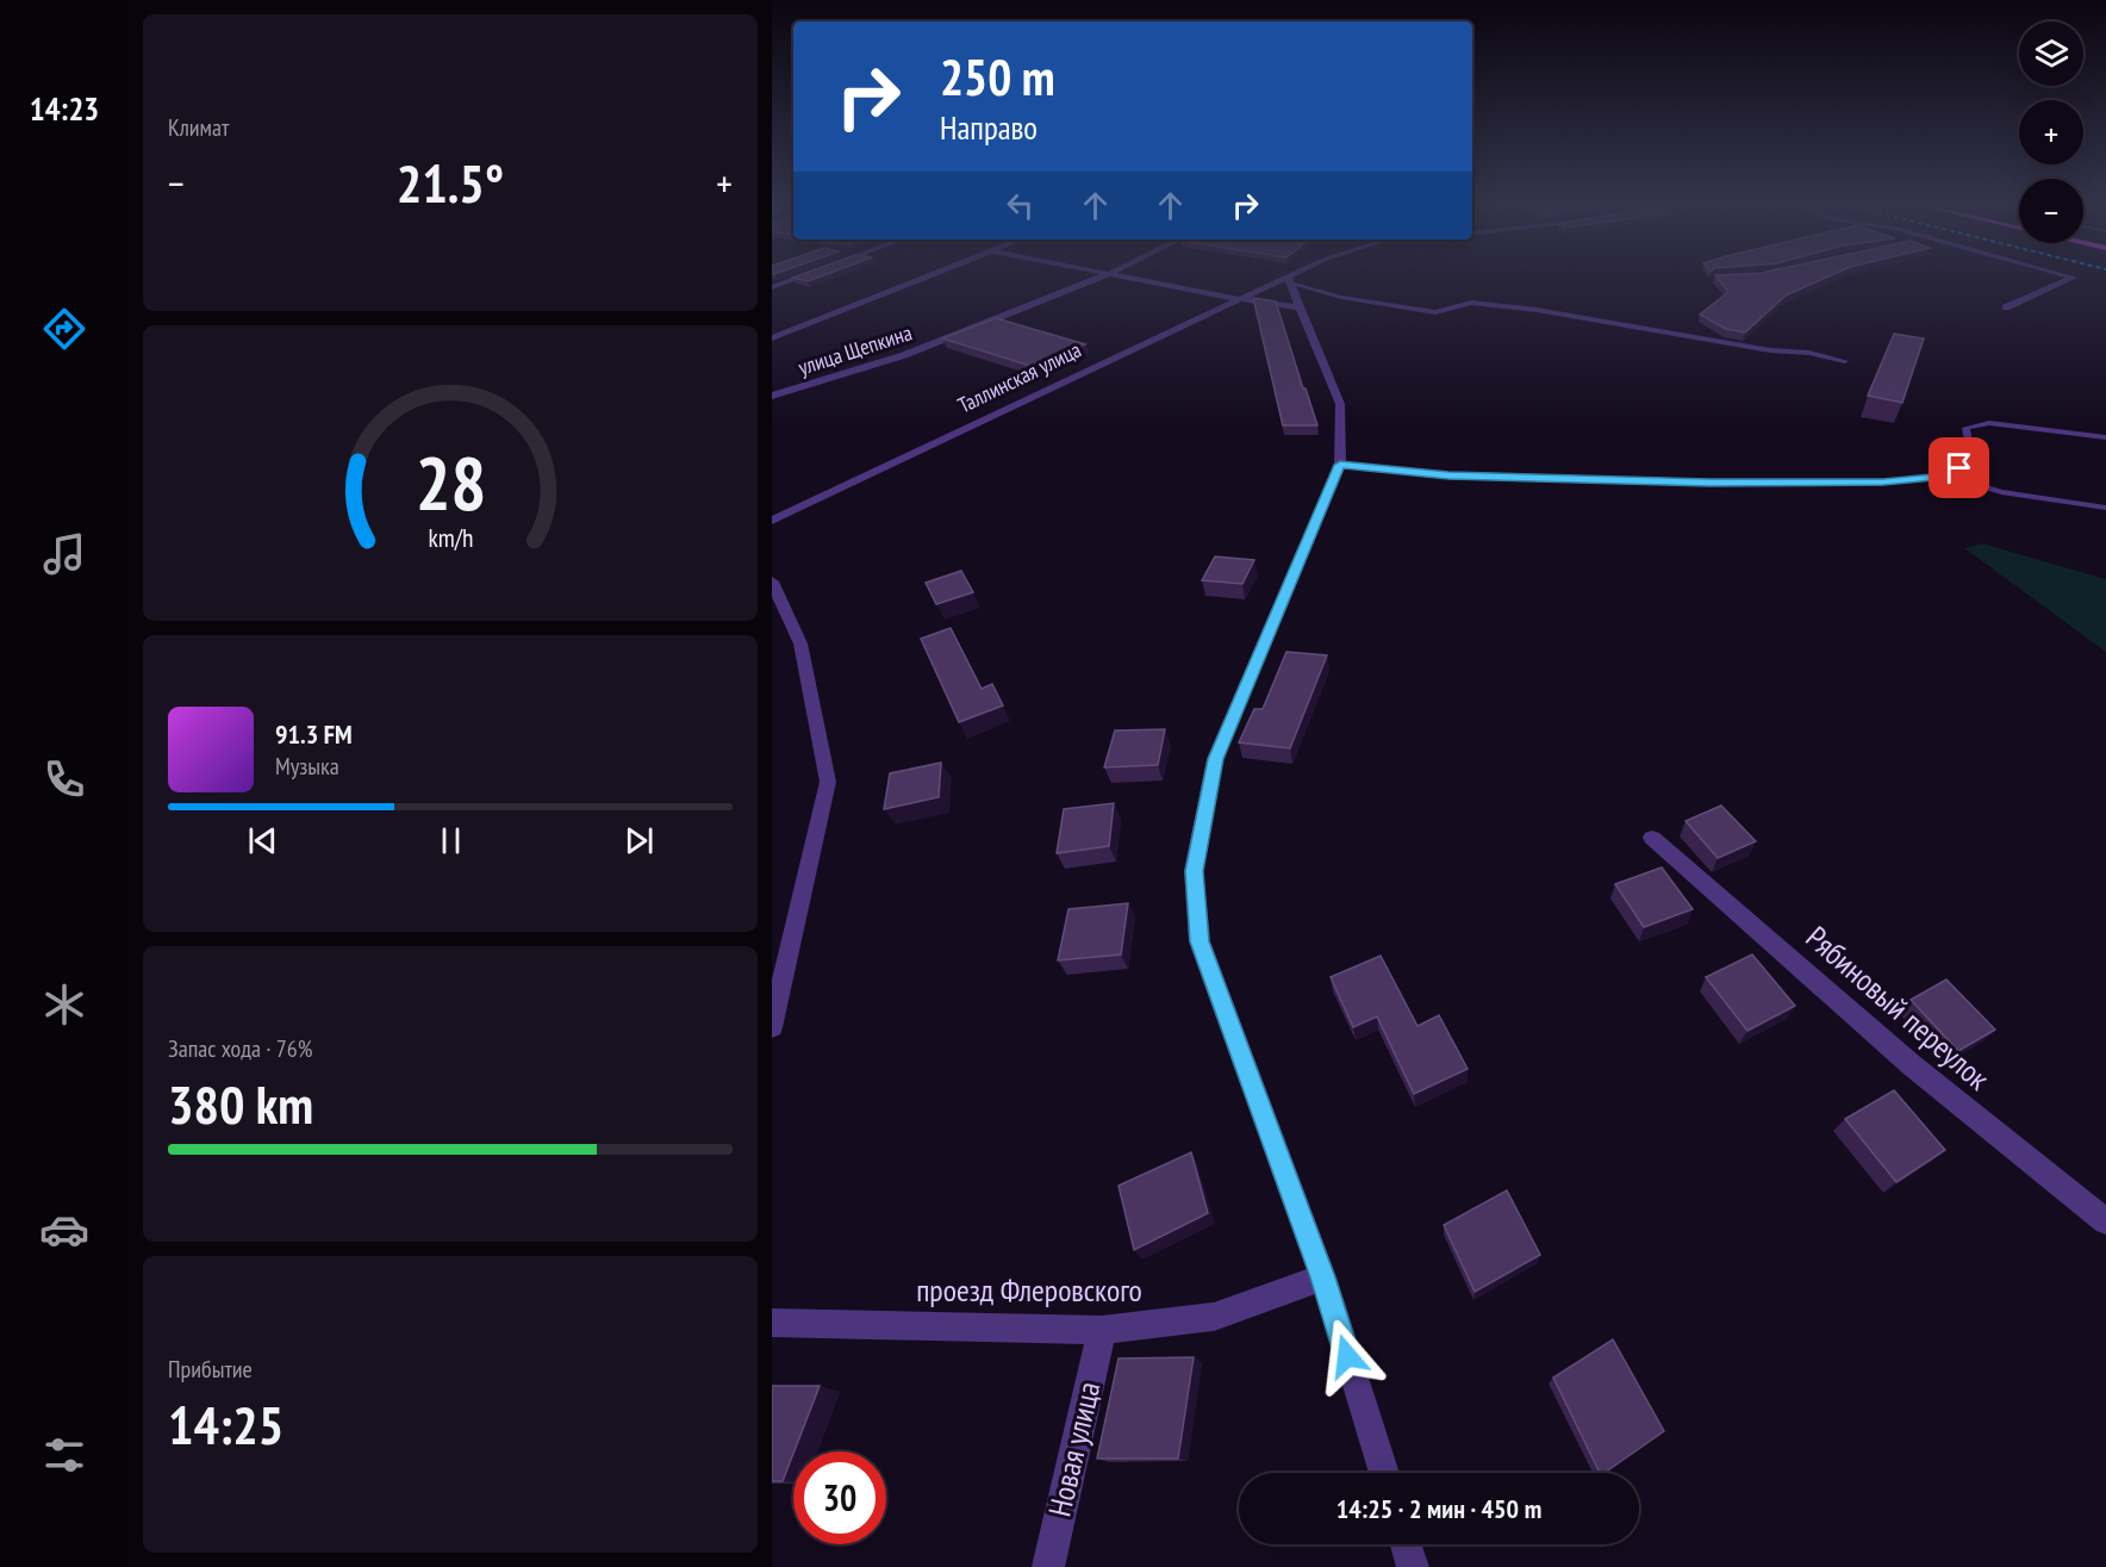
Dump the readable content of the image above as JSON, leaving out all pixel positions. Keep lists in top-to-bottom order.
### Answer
{
  "streets": {
    "street": [
      "улица Щепкина",
      "Таллинская улица",
      "Рябиновый переулок",
      "проезд Флеровского",
      "Новая улица"
    ]
  },
  "crossings": [
    ["проезд Флеровского", "Новая улица"]
  ],
  "page": {
    "tabs": "14:23",
    "tile": [
      "Климат",
      ["Запас хода · 76%", "380 km"],
      ["Прибытие", "14:25"]
    ],
    "map_buttons": ["+", "−"],
    "turn": ["250 m", "Направо"],
    "heat": ["−", "21.5°", "+"],
    "song": ["91.3 FM", "Музыка"],
    "limit": "30",
    "trip": "14:25 · 2 мин · 450 m",
    "gauge": ["28", "km/h"]
  }
}
